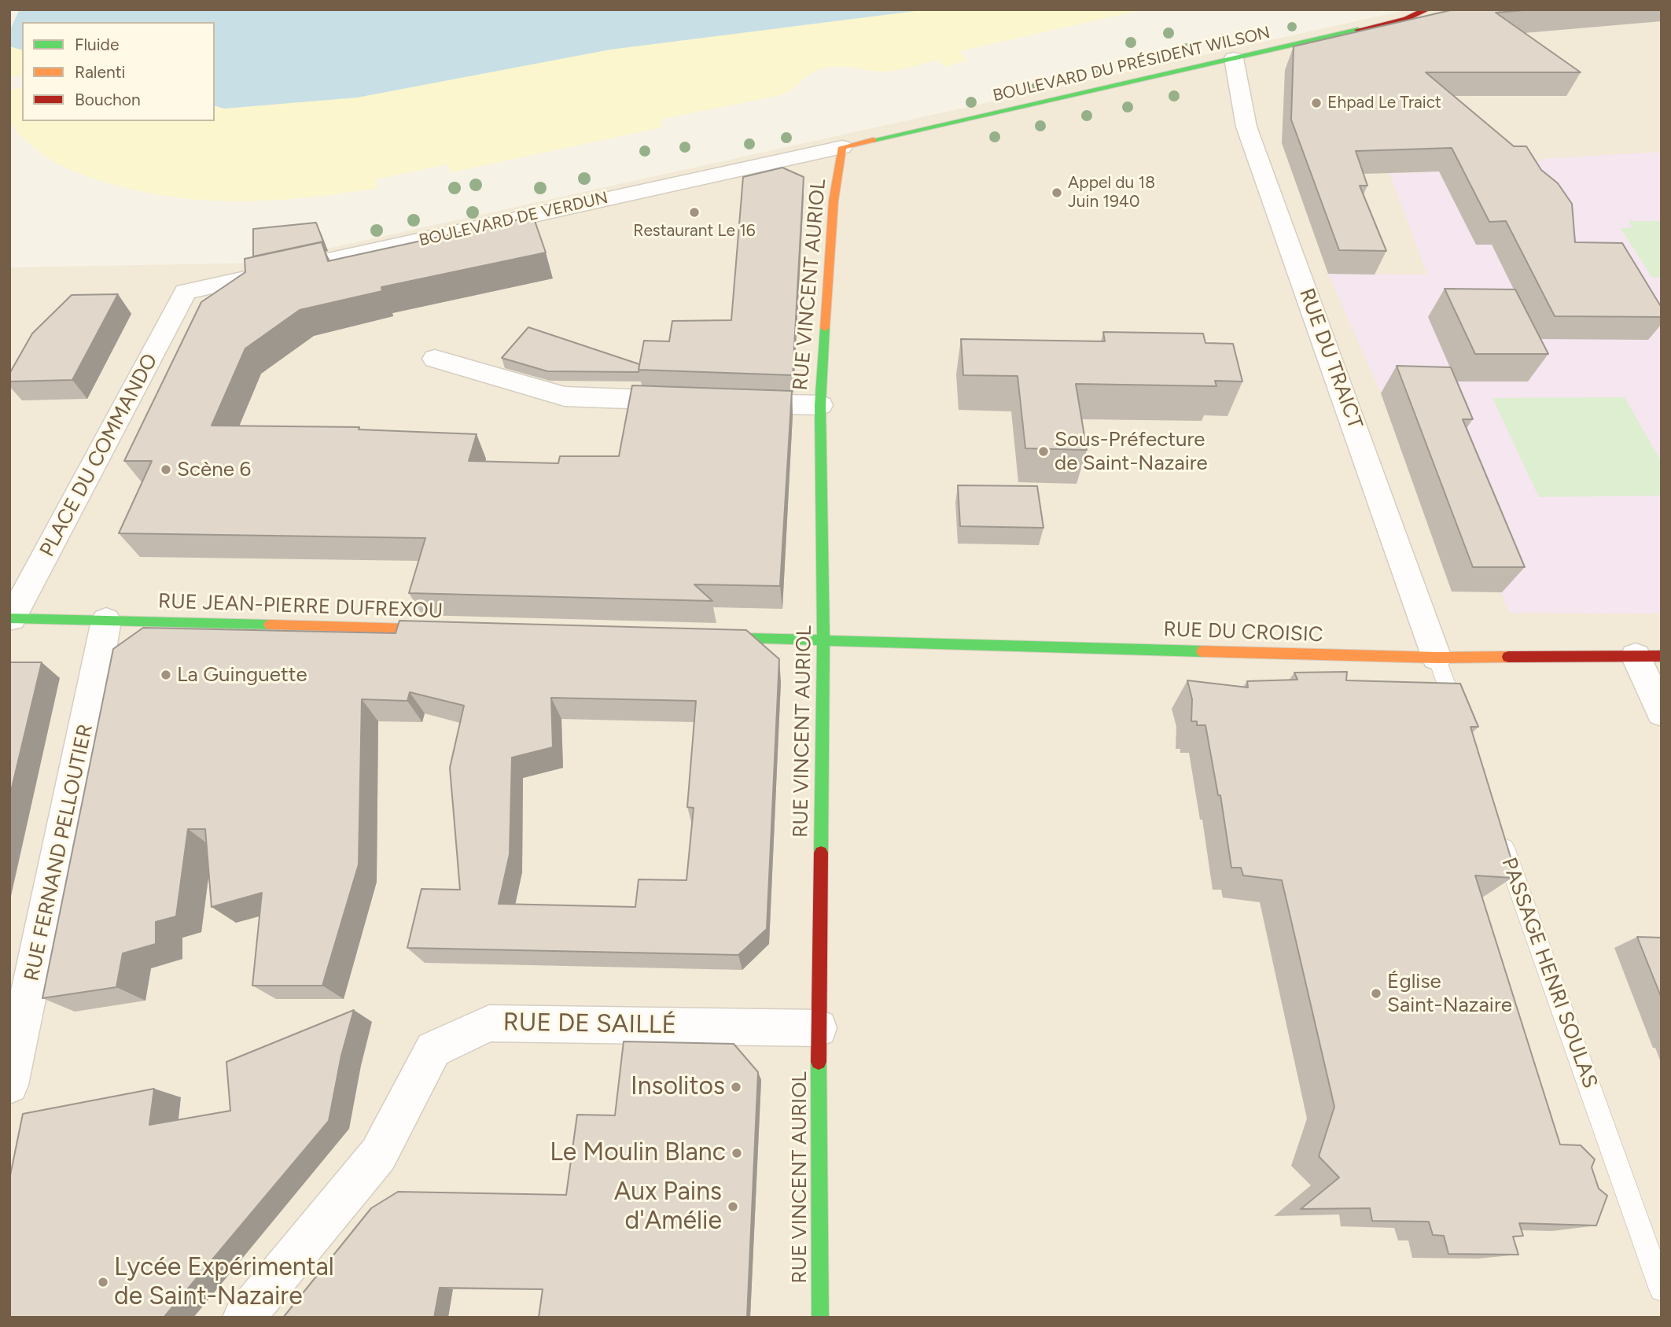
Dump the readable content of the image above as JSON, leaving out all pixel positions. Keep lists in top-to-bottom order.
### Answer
{
  "streets": {
    "street": [
      "BOULEVARD DU PRÉSIDENT WILSON",
      "BOULEVARD DE VERDUN",
      "RUE VINCENT AURIOL",
      "RUE DU TRAICT",
      "PLACE DU COMMANDO",
      "RUE JEAN-PIERRE DUFREXOU",
      "RUE DU CROISIC",
      "RUE FERNAND PELLOUTIER",
      "RUE DE SAILLÉ"
    ],
    "lane": ["PASSAGE HENRI SOULAS"]
  },
  "crossings": [
    ["BOULEVARD DU PRÉSIDENT WILSON", "BOULEVARD DE VERDUN"],
    ["BOULEVARD DU PRÉSIDENT WILSON", "RUE VINCENT AURIOL"],
    ["BOULEVARD DU PRÉSIDENT WILSON", "RUE DU TRAICT"],
    ["BOULEVARD DE VERDUN", "RUE VINCENT AURIOL"],
    ["BOULEVARD DE VERDUN", "PLACE DU COMMANDO"],
    ["RUE VINCENT AURIOL", "RUE DU CROISIC"],
    ["RUE VINCENT AURIOL", "RUE DE SAILLÉ"],
    ["RUE DU TRAICT", "RUE DU CROISIC"],
    ["PLACE DU COMMANDO", "RUE JEAN-PIERRE DUFREXOU"],
    ["PLACE DU COMMANDO", "RUE FERNAND PELLOUTIER"],
    ["RUE JEAN-PIERRE DUFREXOU", "RUE FERNAND PELLOUTIER"]
  ],
  "places": [
    "Ehpad Le Traict",
    "Appel du 18 Juin 1940",
    "Restaurant Le 16",
    "Sous-Préfecture de Saint-Nazaire",
    "Scène 6",
    "La Guinguette",
    "Église Saint-Nazaire",
    "Insolitos",
    "Le Moulin Blanc",
    "Aux Pains d'Amélie",
    "Lycée Expérimental de Saint-Nazaire"
  ],
  "legend": ["Fluide", "Ralenti", "Bouchon"]
}
